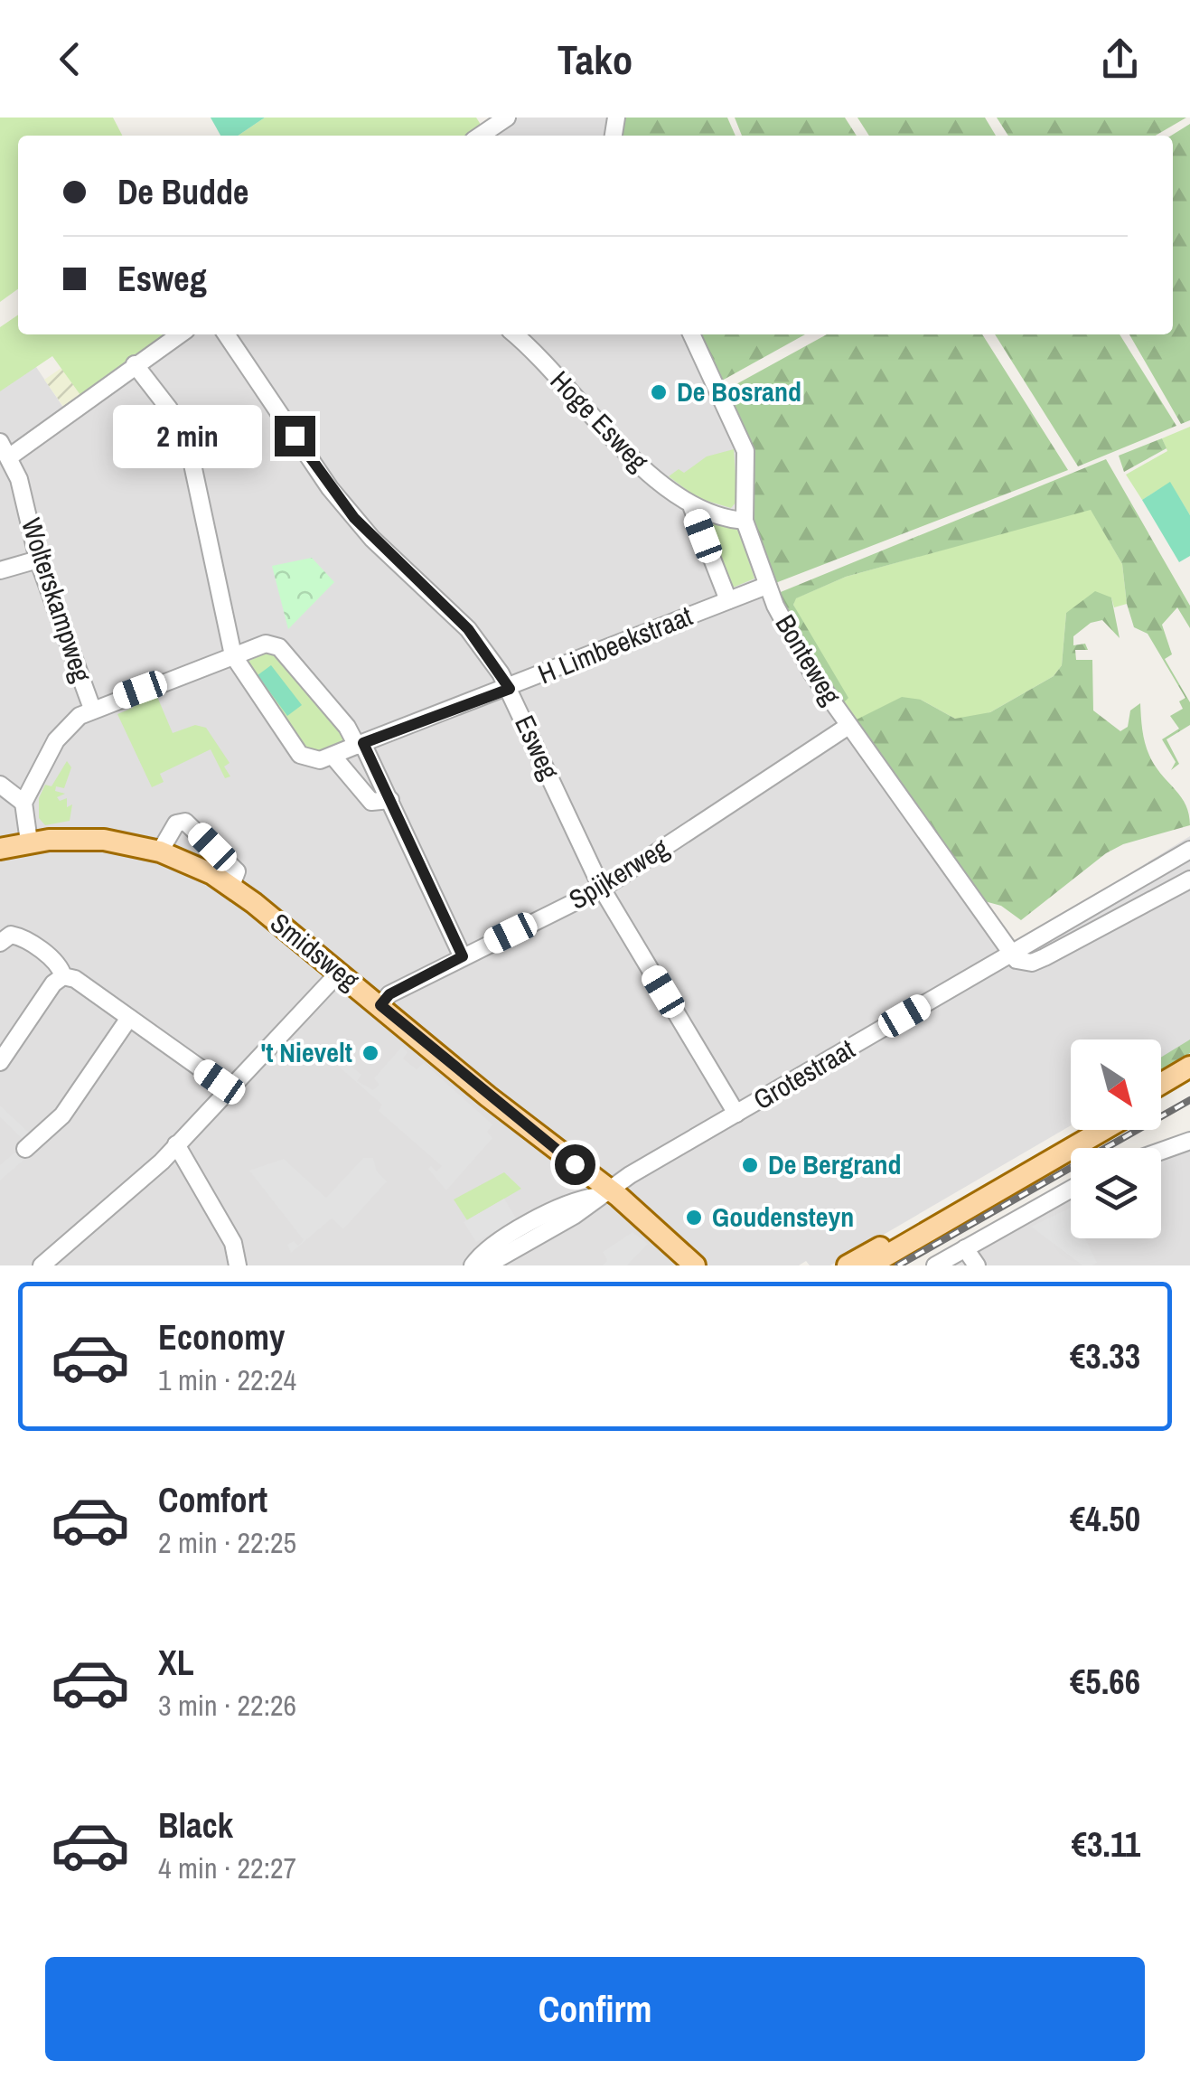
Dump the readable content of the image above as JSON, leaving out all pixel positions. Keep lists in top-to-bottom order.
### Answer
{
  "streets": {
    "main road": ["Smidsweg"],
    "street": [
      "Hoge Esweg",
      "Wolterskampweg",
      "H Limbeekstraat",
      "Bonteweg",
      "Esweg",
      "Spijkerweg",
      "Grotestraat"
    ]
  },
  "crossings": [
    ["Hoge Esweg", "H Limbeekstraat"],
    ["Hoge Esweg", "Bonteweg"],
    ["H Limbeekstraat", "Bonteweg"],
    ["H Limbeekstraat", "Esweg"],
    ["Bonteweg", "Spijkerweg"],
    ["Bonteweg", "Grotestraat"],
    ["Esweg", "Spijkerweg"],
    ["Esweg", "Grotestraat"],
    ["Spijkerweg", "Smidsweg"],
    ["Smidsweg", "Grotestraat"]
  ],
  "places": [
    "De Bosrand",
    "'t Nievelt",
    "De Bergrand",
    "Goudensteyn"
  ],
  "north": "bottom right",
  "page": {
    "header": "Tako",
    "banner": ["De Budde", "Esweg"],
    "bubble": "2 min",
    "list": [
      {
        "name": "Economy",
        "note": "1 min · 22:24",
        "value": "€3.33"
      },
      {
        "name": "Comfort",
        "note": "2 min · 22:25",
        "value": "€4.50"
      },
      {
        "name": "XL",
        "note": "3 min · 22:26",
        "value": "€5.66"
      },
      {
        "name": "Black",
        "note": "4 min · 22:27",
        "value": "€3.11"
      }
    ],
    "buttons": "Confirm"
  }
}
